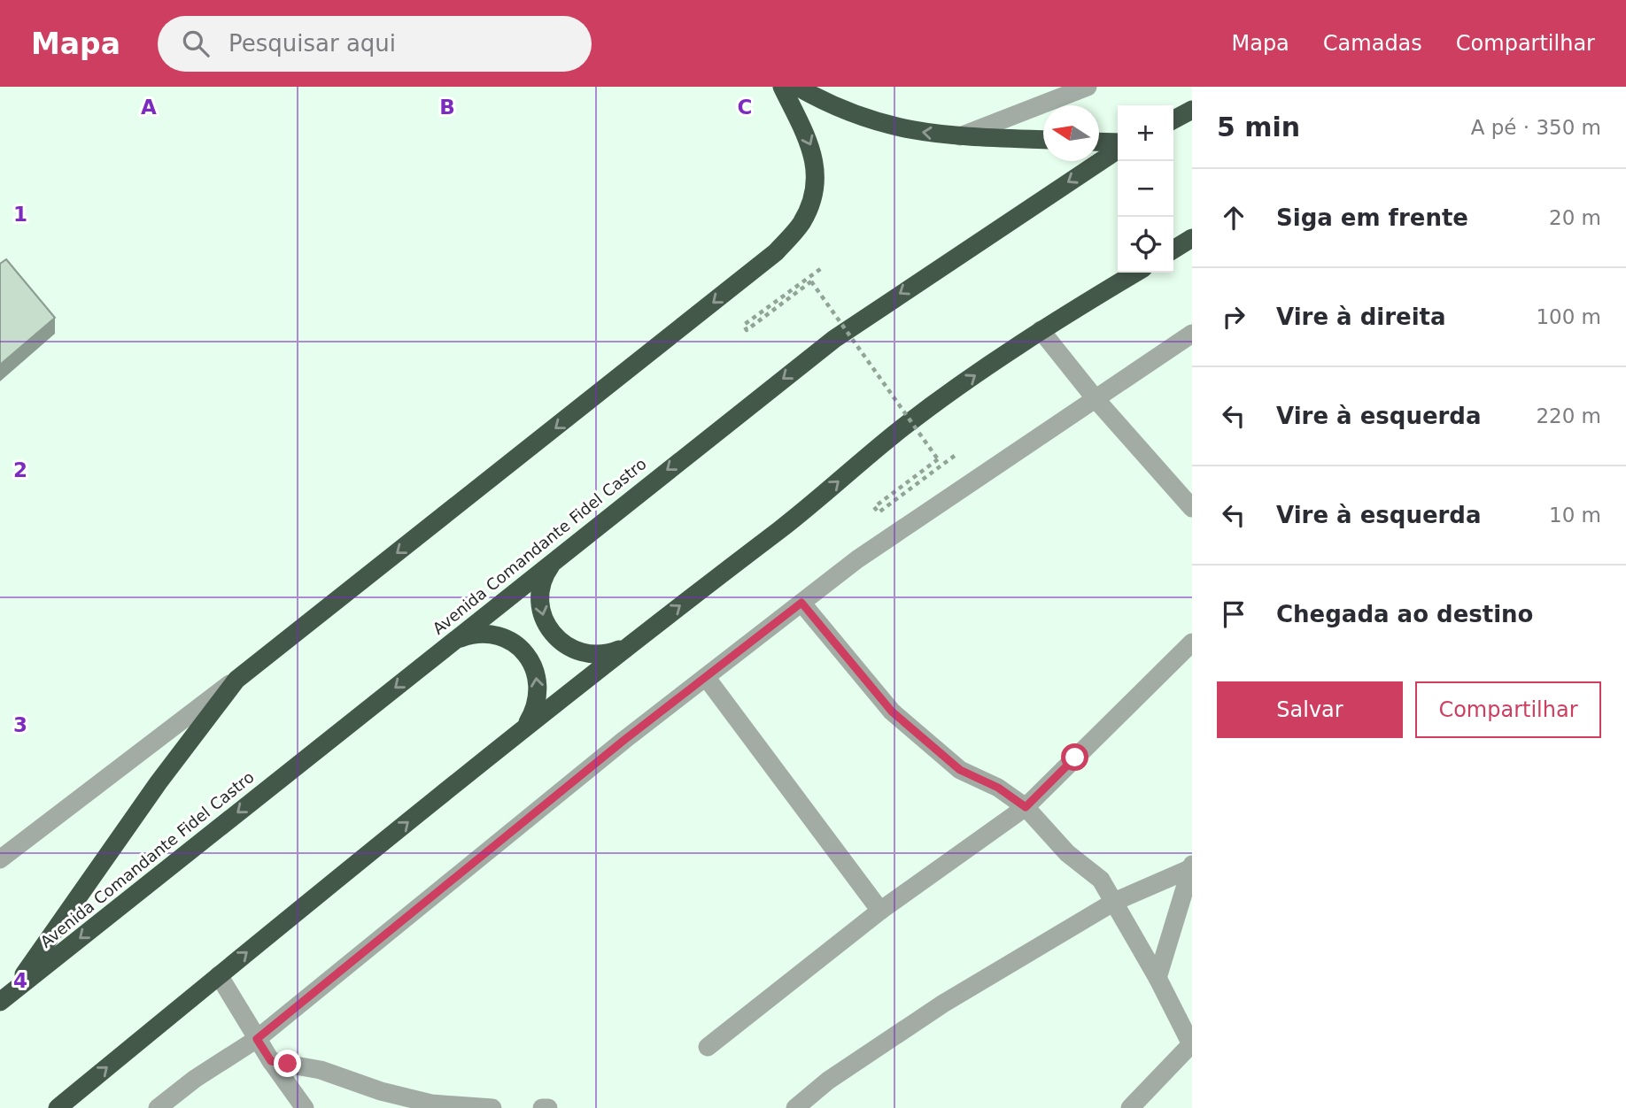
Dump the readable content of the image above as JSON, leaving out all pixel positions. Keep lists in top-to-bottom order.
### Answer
{
  "streets": {
    "highway": ["Avenida Comandante Fidel Castro"]
  },
  "north": "left",
  "page": {
    "header": "Mapa",
    "search": "Pesquisar aqui",
    "nav": ["Mapa", "Camadas", "Compartilhar"],
    "heading": ["5 min", "A pé · 350 m"],
    "map_buttons": ["+", "−"],
    "list": [
      ["Siga em frente", "20 m"],
      ["Vire à direita", "100 m"],
      ["Vire à esquerda", "220 m"],
      ["Vire à esquerda", "10 m"],
      "Chegada ao destino"
    ],
    "buttons": ["Salvar", "Compartilhar"]
  },
  "grid": {
    "columns": ["A", "B", "C"],
    "rows": [
      "1",
      "2",
      "3",
      "4"
    ]
  }
}
